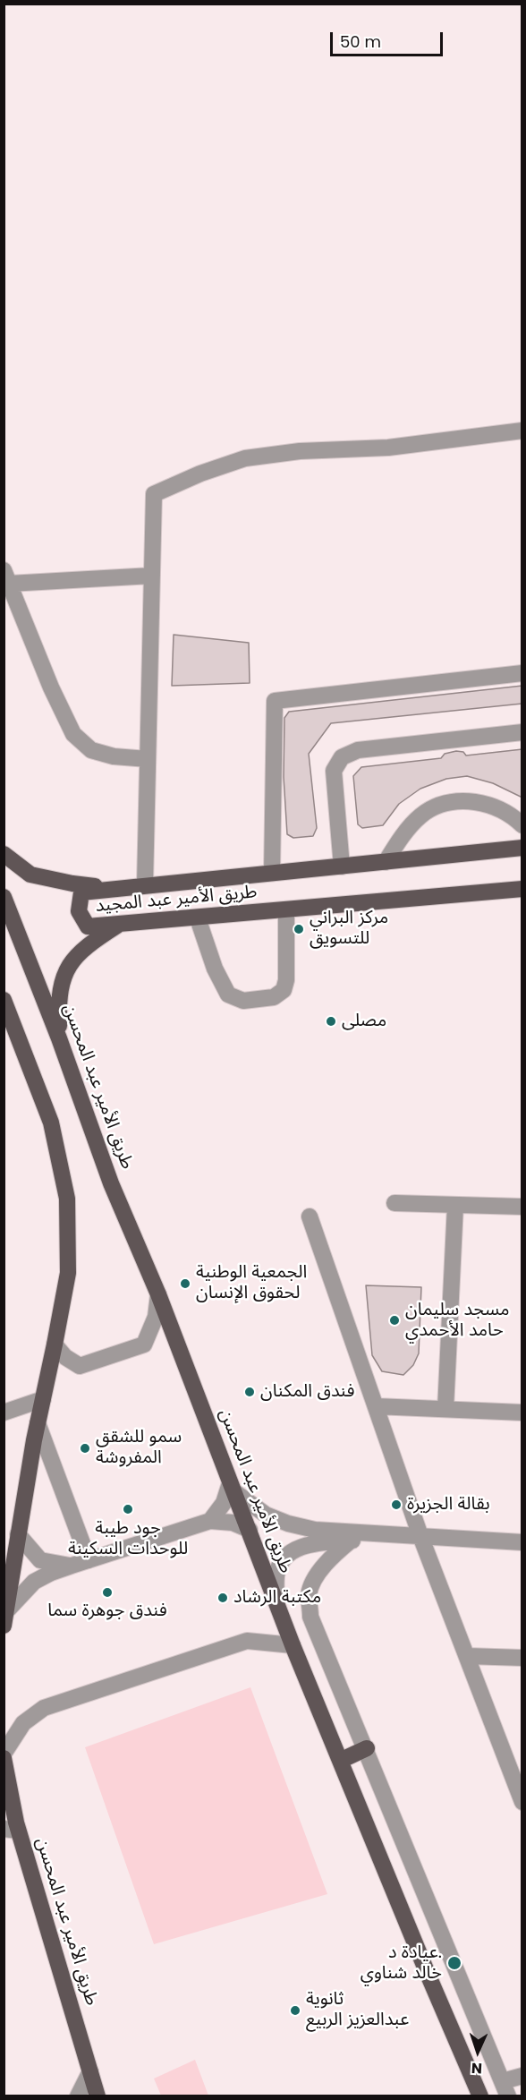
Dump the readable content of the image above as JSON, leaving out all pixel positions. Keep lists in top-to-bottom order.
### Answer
{
  "streets": {
    "main road": ["طريق الأمير عبد المجيد", "طريق الأمير عبد المحسن"]
  },
  "places": [
    "مركز البراني للتسويق",
    "مصلى",
    "الجمعية الوطنية لحقوق الإنسان",
    "مسجد سليمان حامد الأحمدي",
    "فندق المكنان",
    "سمو للشقق المفروشة",
    "بقالة الجزيرة",
    "جود طيبة للوحدات السكينة",
    "فندق جوهرة سما",
    "مكتبة الرشاد",
    "عيادة د. خالد شناوي",
    "ثانوية عبدالعزيز الربيع"
  ],
  "scale_bar": "50 m",
  "north": "bottom"
}
